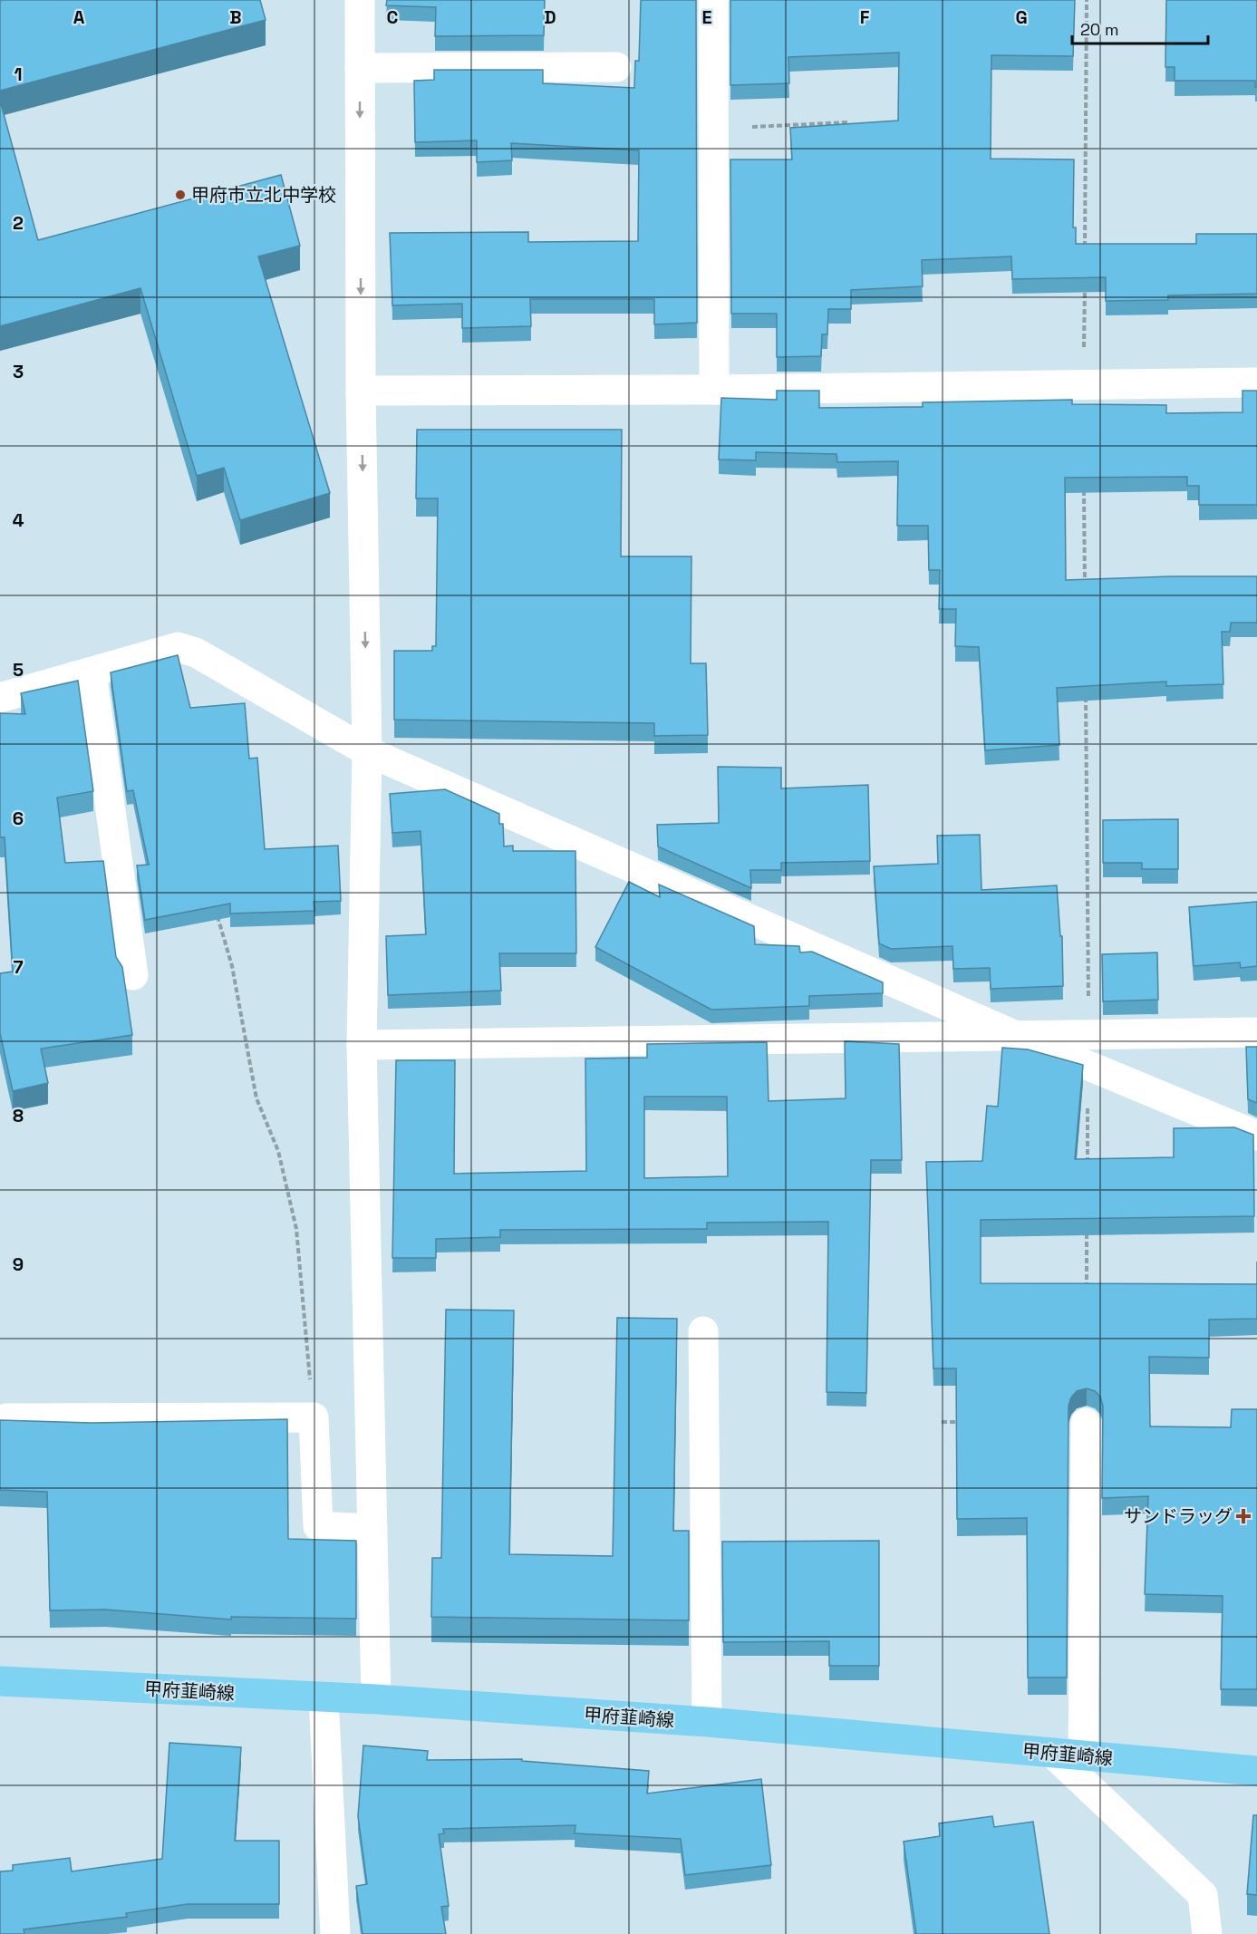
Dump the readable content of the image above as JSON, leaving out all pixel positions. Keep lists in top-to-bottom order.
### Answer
{
  "streets": {
    "main road": ["甲府韮崎線"]
  },
  "places": {
    "other": ["甲府市立北中学校"],
    "health": ["サンドラッグ"]
  },
  "scale_bar": "20 m",
  "grid": {
    "columns": [
      "A",
      "B",
      "C",
      "D",
      "E",
      "F",
      "G"
    ],
    "rows": [
      "1",
      "2",
      "3",
      "4",
      "5",
      "6",
      "7",
      "8",
      "9"
    ]
  }
}
